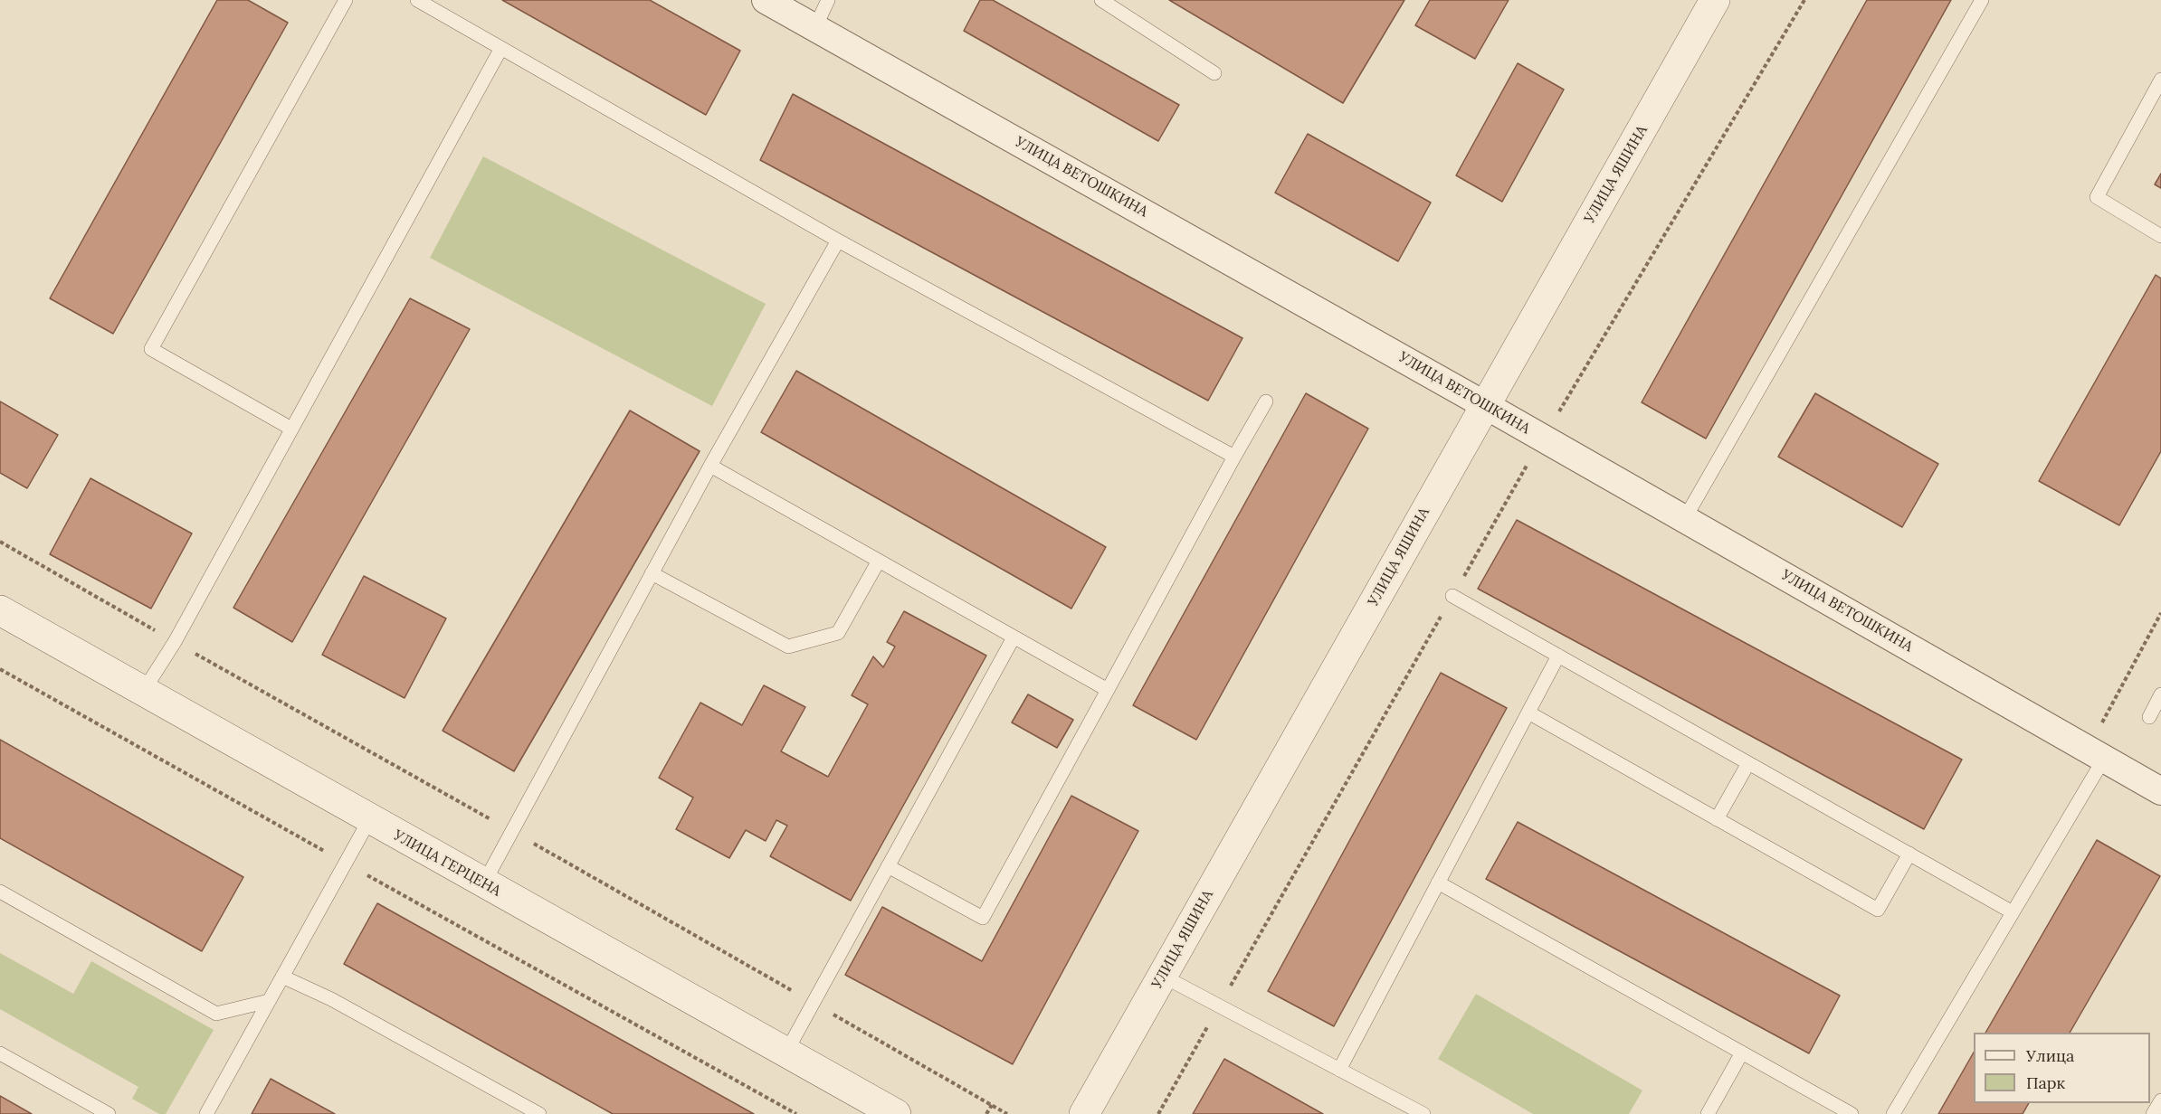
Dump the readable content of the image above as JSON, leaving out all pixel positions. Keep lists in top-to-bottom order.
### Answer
{
  "streets": {
    "street": ["УЛИЦА ЯШИНА", "УЛИЦА ВЕТОШКИНА", "УЛИЦА ГЕРЦЕНА"]
  },
  "crossings": [
    ["УЛИЦА ЯШИНА", "УЛИЦА ВЕТОШКИНА"]
  ],
  "legend": ["Улица", "Парк"]
}
